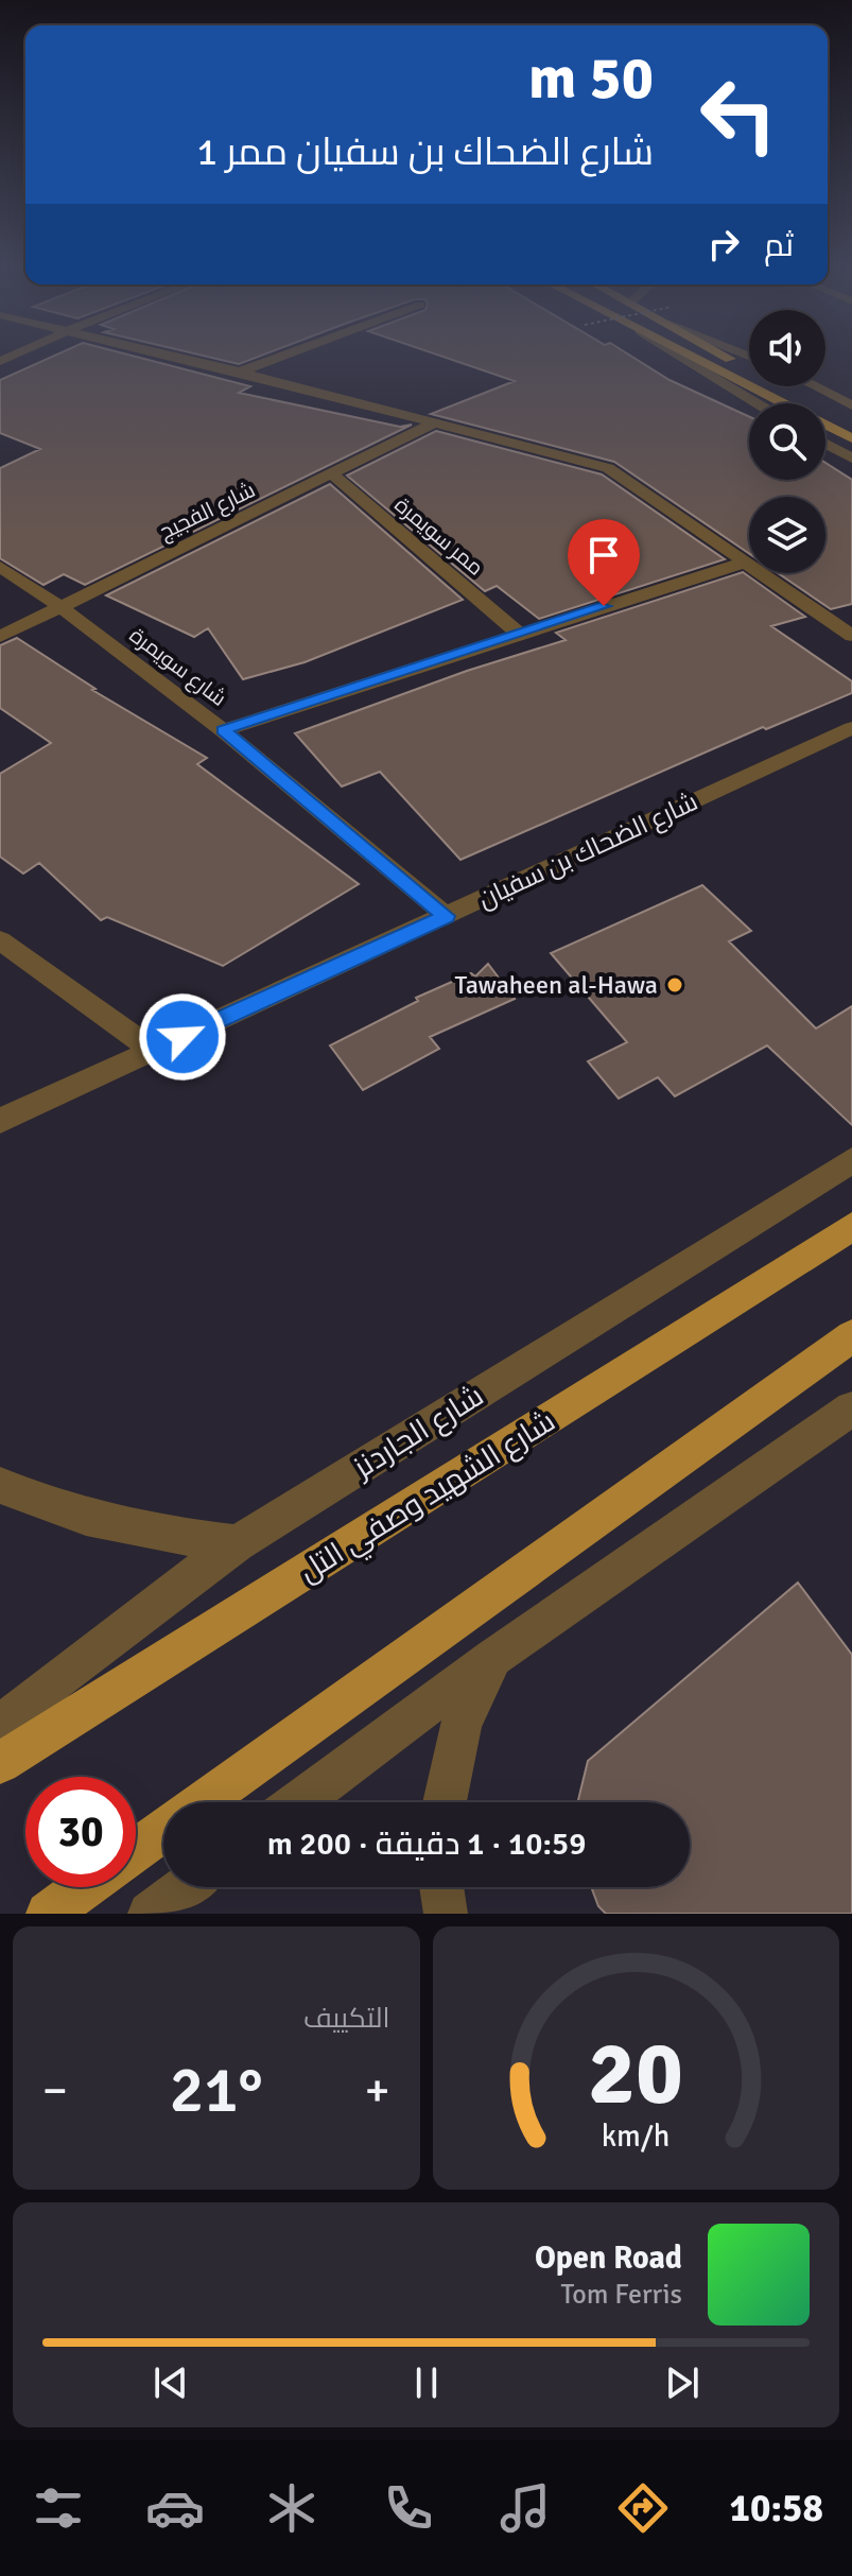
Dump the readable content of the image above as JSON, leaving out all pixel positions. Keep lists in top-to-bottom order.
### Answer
{
  "streets": {
    "main road": ["شارع الشهيد وصفي التل"],
    "street": [
      "شارع الفجيج",
      "ممر سويمرة",
      "شارع سويمرة",
      "شارع الضحاك بن سفيان",
      "شارع الجاردنز"
    ]
  },
  "crossings": [
    ["شارع الفجيج", "ممر سويمرة"],
    ["شارع الفجيج", "شارع سويمرة"],
    ["ممر سويمرة", "شارع سويمرة"]
  ],
  "places": ["Tawaheen al-Hawa"],
  "page": {
    "turn": ["50 m", "شارع الضحاك بن سفيان ممر 1"],
    "then": "ثم",
    "limit": "30",
    "trip": "10:59 · 1 دقيقة · 200 m",
    "tile": "التكييف",
    "heat": ["−", "21°", "+"],
    "song": ["Open Road", "Tom Ferris"],
    "tabs": "10:58",
    "gauge": ["20", "km/h"]
  }
}
